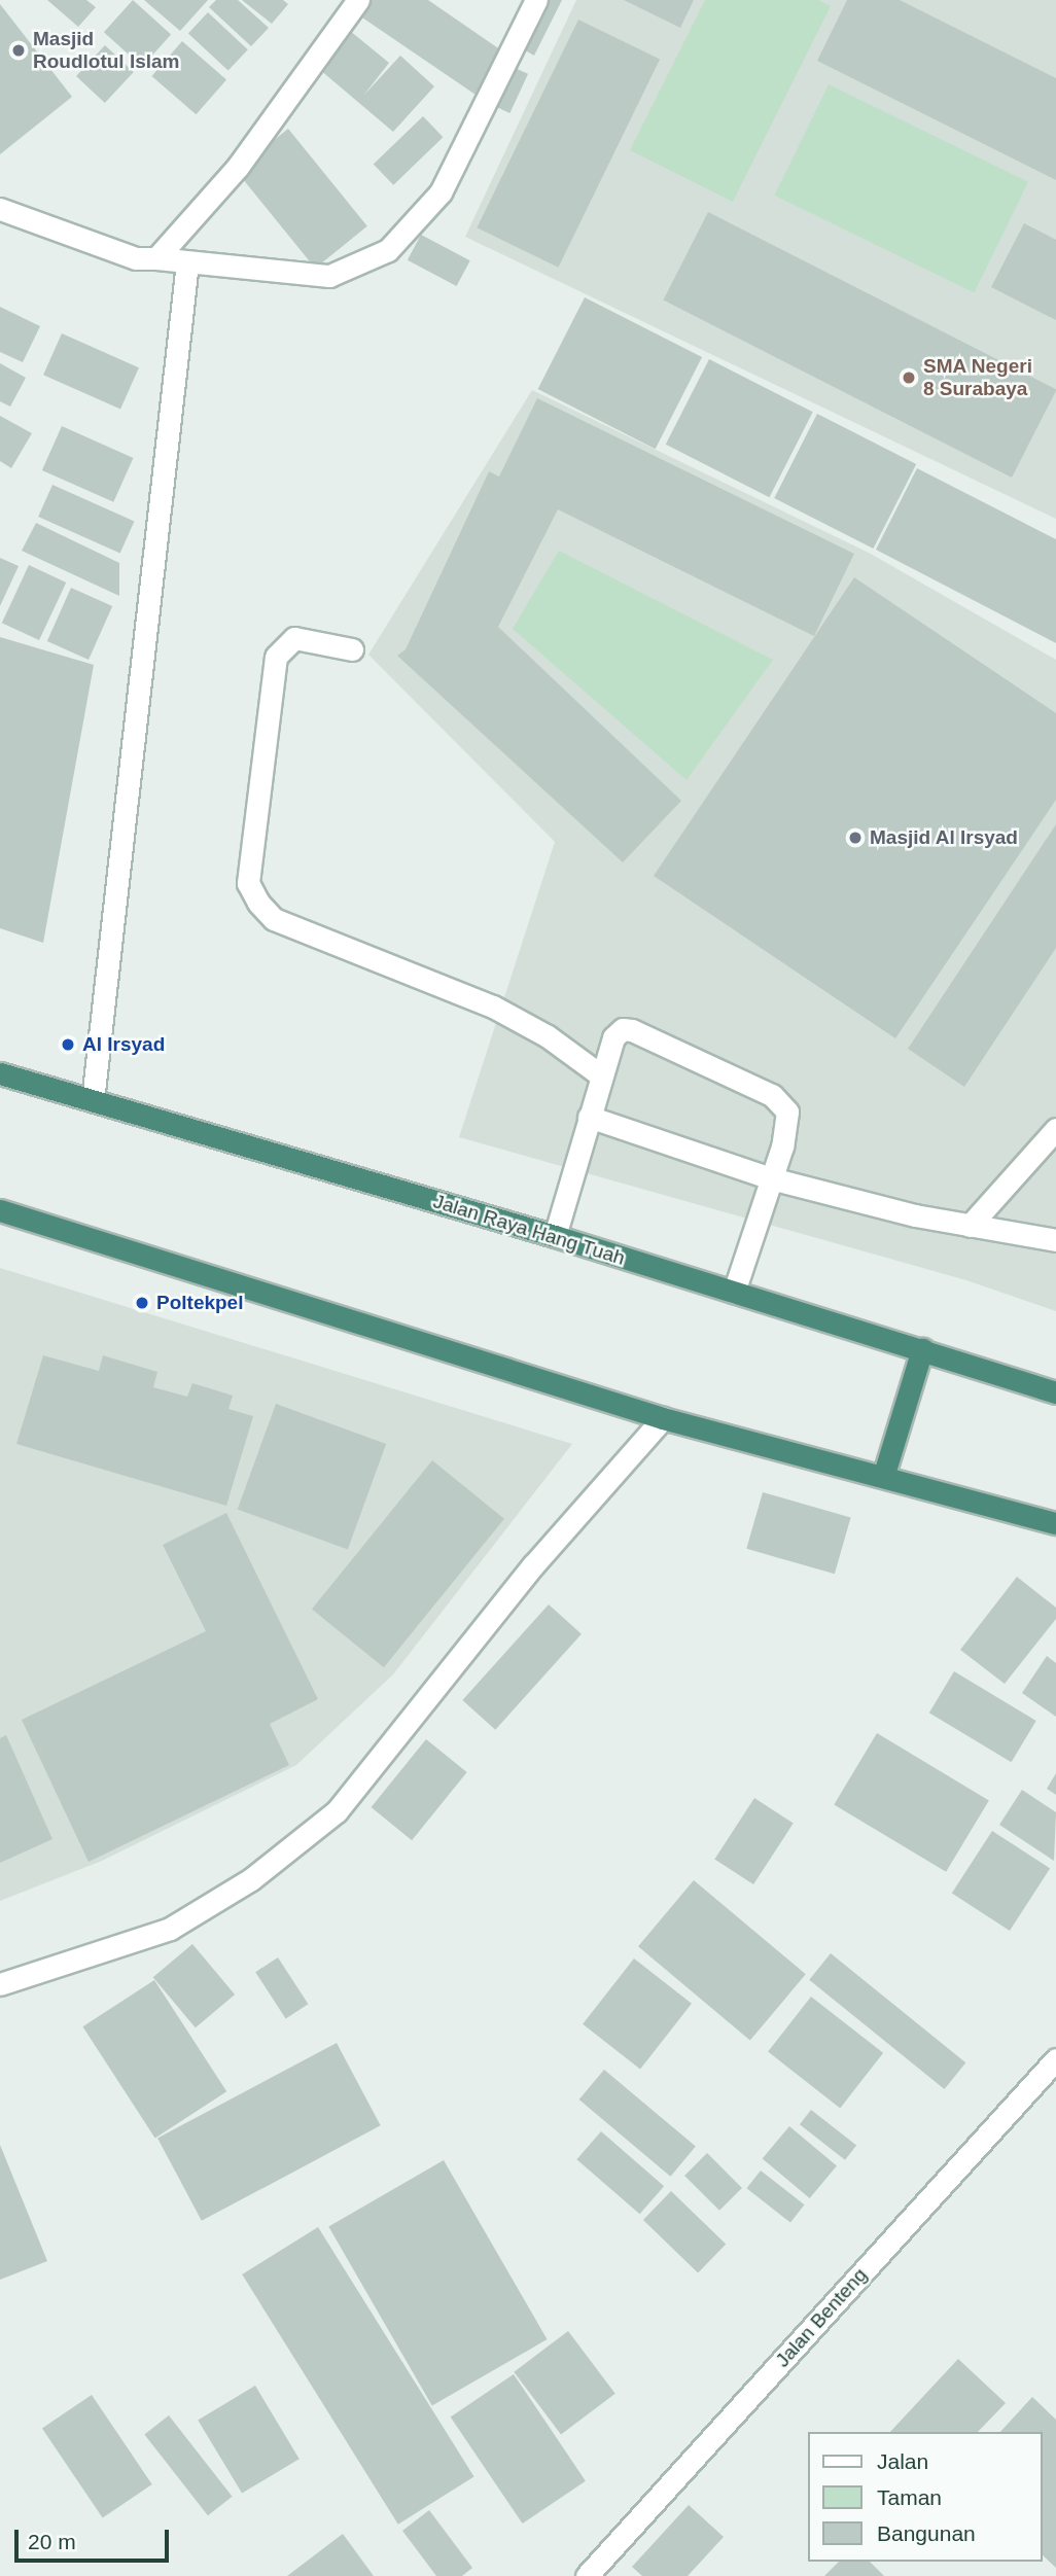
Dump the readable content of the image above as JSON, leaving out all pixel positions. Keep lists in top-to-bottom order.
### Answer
{
  "streets": {
    "highway": ["Jalan Raya Hang Tuah"],
    "street": ["Jalan Benteng"]
  },
  "places": [
    "Masjid Roudlotul Islam",
    "SMA Negeri 8 Surabaya",
    "Masjid Al Irsyad",
    "Al Irsyad",
    "Poltekpel"
  ],
  "legend": ["Jalan", "Taman", "Bangunan"],
  "scale_bar": "20 m"
}
